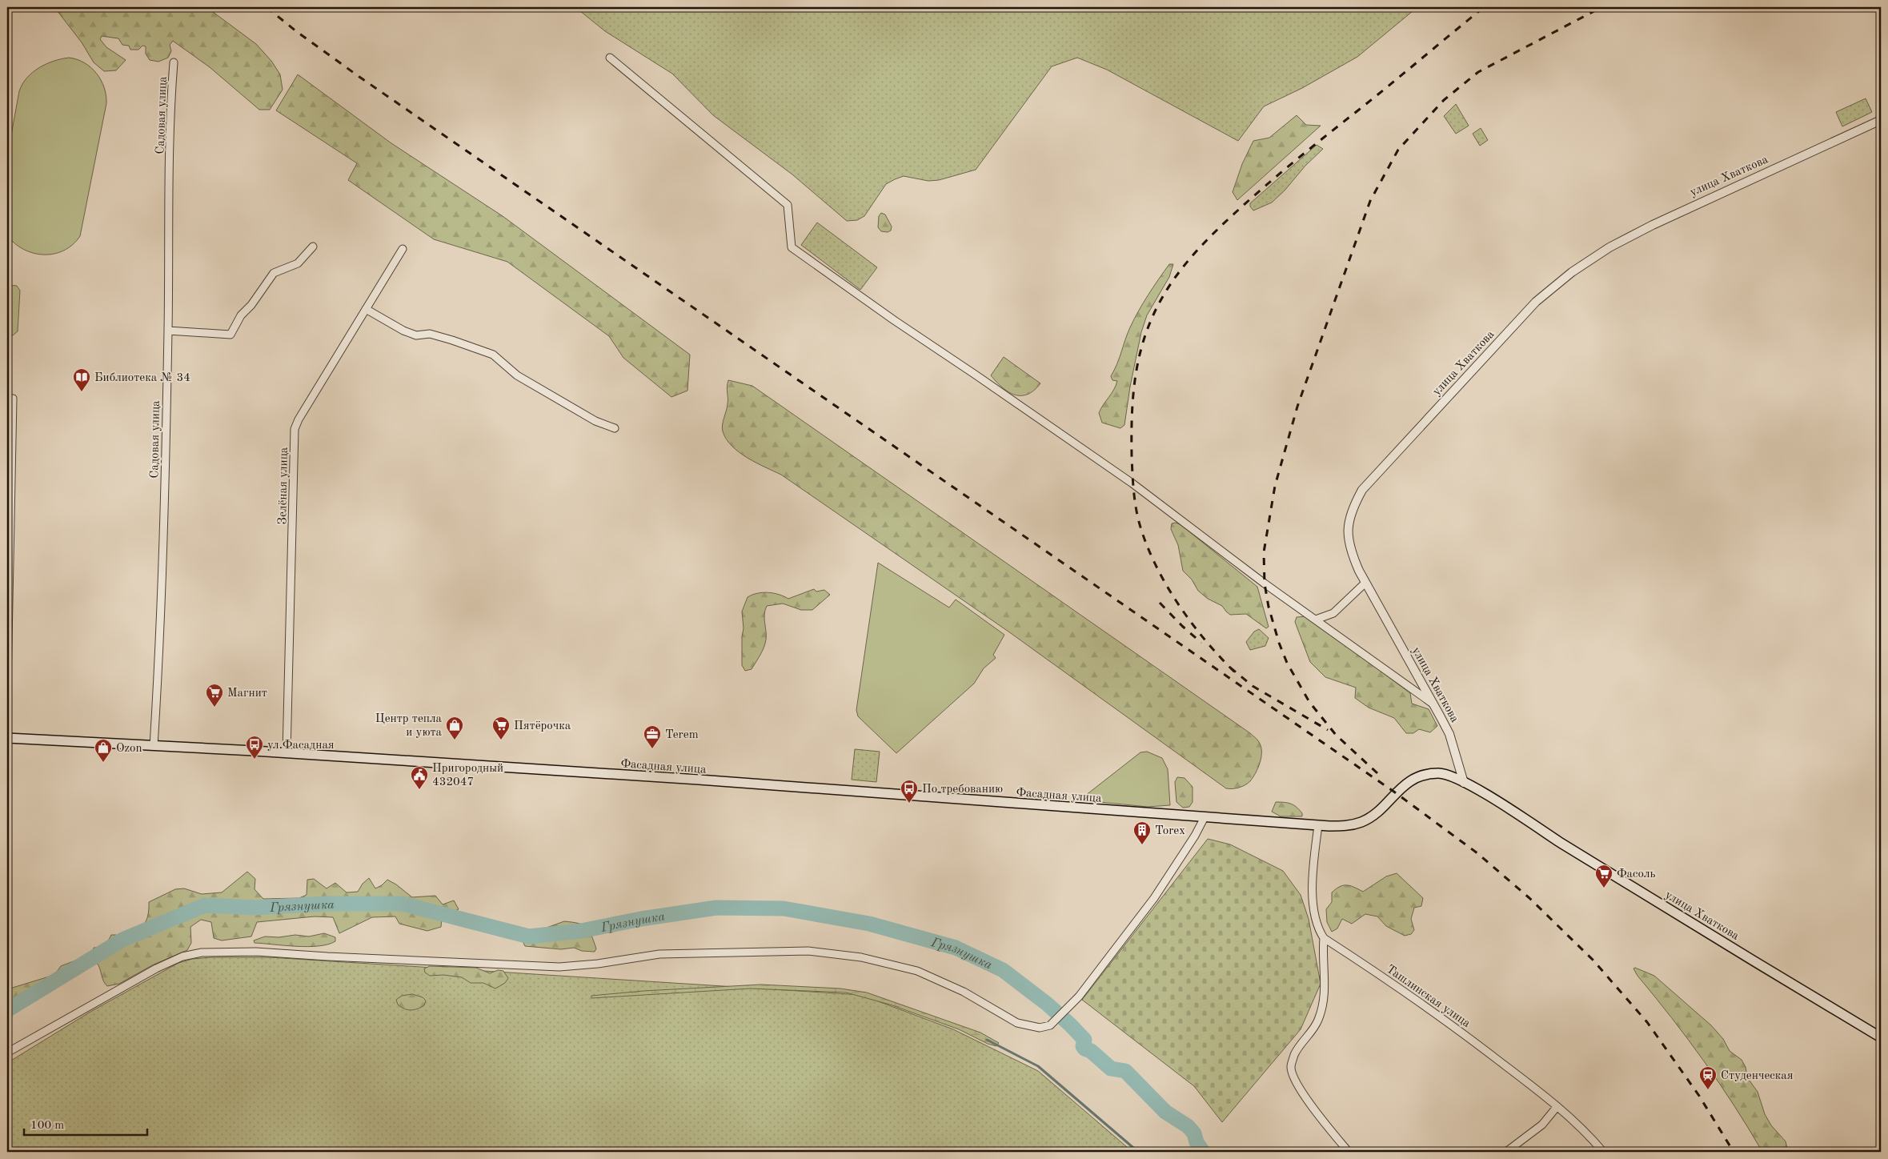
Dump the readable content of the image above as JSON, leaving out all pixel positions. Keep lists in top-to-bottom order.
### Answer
{
  "streets": {
    "main road": ["улица Хваткова", "Фасадная улица"],
    "street": ["Садовая улица", "Зелёная улица", "Ташлинская улица"]
  },
  "crossings": [
    ["Садовая улица", "Фасадная улица"],
    ["улица Хваткова", "Фасадная улица"],
    ["Зелёная улица", "Фасадная улица"]
  ],
  "water": ["Грязнушка"],
  "places": {
    "library": ["Библиотека № 34"],
    "supermarket": ["Магнит", "Пятёрочка", "Фасоль"],
    "shop": ["Центр тепла и уюта", "Ozon"],
    "office": ["Terem"],
    "bus stop": ["ул.Фасадная", "По требованию"],
    "public building": ["Пригородный 432047"],
    "building": ["Torex"],
    "station": ["Студенческая"]
  },
  "scale_bar": "100 m"
}
